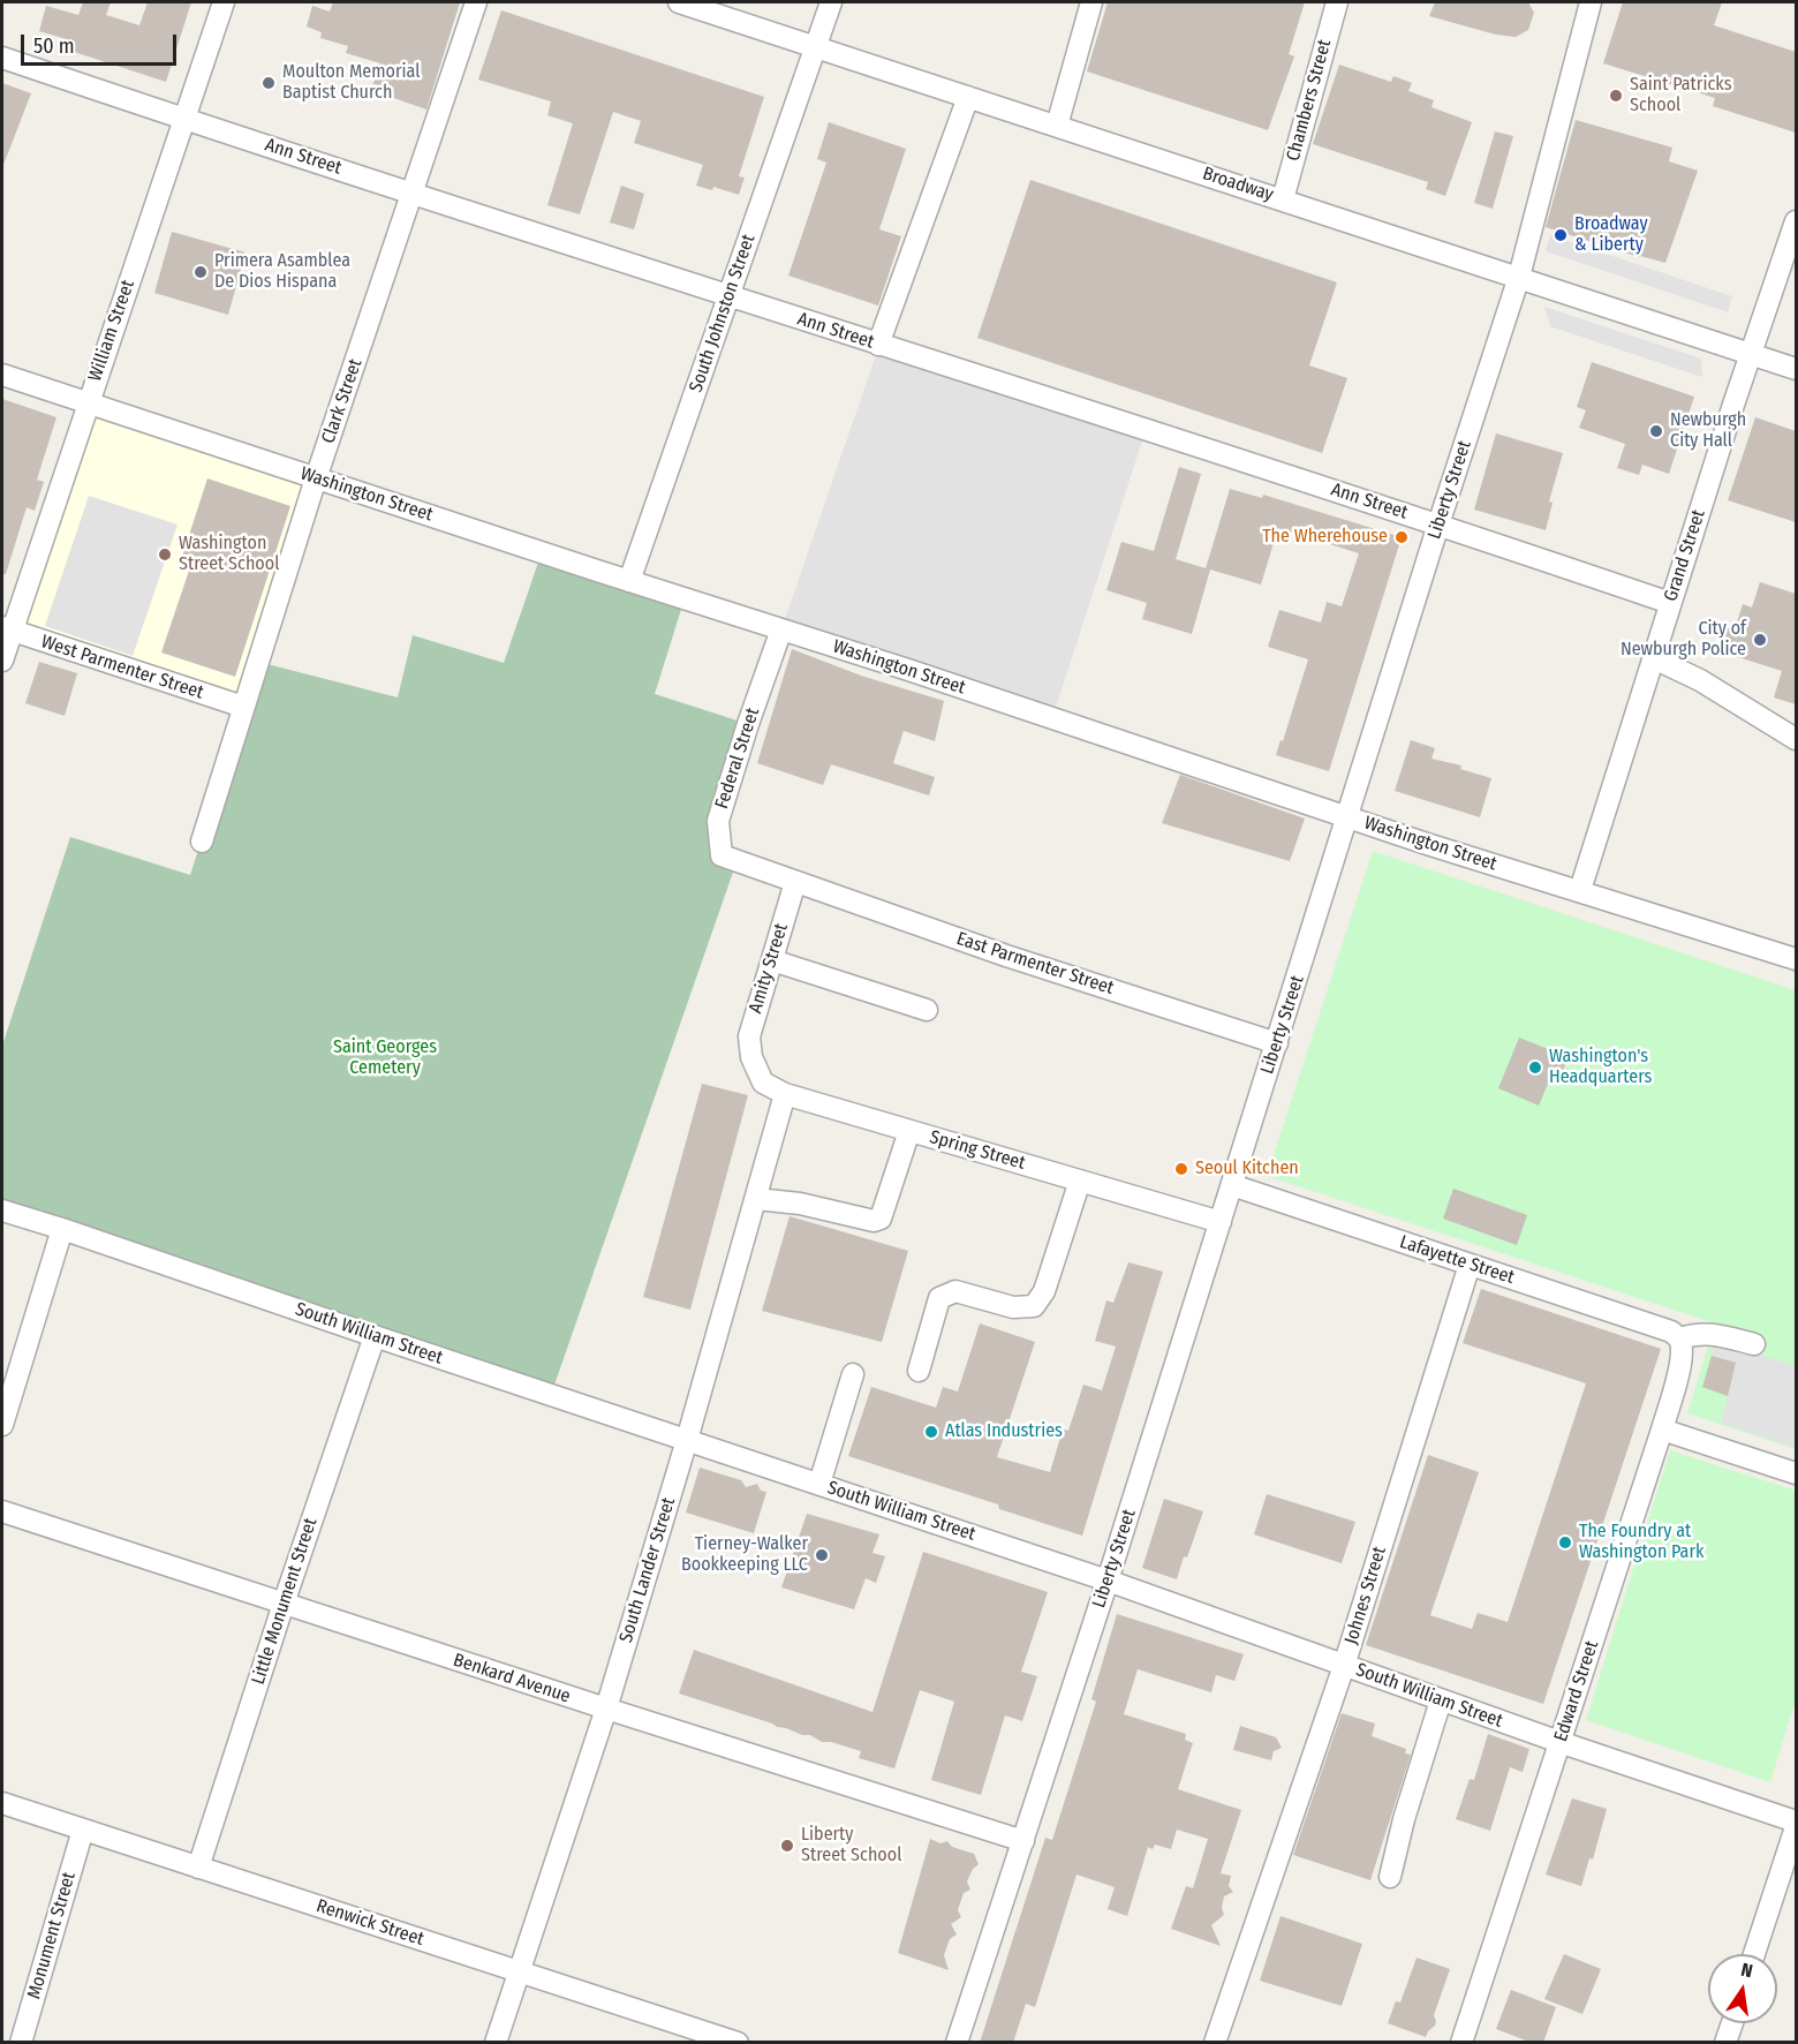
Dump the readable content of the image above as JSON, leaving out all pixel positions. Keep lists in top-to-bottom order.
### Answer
{
  "streets": {
    "street": [
      "Chambers Street",
      "Ann Street",
      "Broadway",
      "South Johnston Street",
      "William Street",
      "Clark Street",
      "Liberty Street",
      "Washington Street",
      "Grand Street",
      "West Parmenter Street",
      "Federal Street",
      "East Parmenter Street",
      "Amity Street",
      "Spring Street",
      "Lafayette Street",
      "South William Street",
      "South Lander Street",
      "Johnes Street",
      "Little Monument Street",
      "Benkard Avenue",
      "Edward Street",
      "Renwick Street",
      "Monument Street"
    ]
  },
  "crossings": [
    ["Chambers Street", "Broadway"],
    ["Ann Street", "South Johnston Street"],
    ["Ann Street", "William Street"],
    ["Ann Street", "Clark Street"],
    ["Ann Street", "Liberty Street"],
    ["Ann Street", "Grand Street"],
    ["Broadway", "South Johnston Street"],
    ["Broadway", "Liberty Street"],
    ["Broadway", "Grand Street"],
    ["South Johnston Street", "Washington Street"],
    ["William Street", "Washington Street"],
    ["William Street", "West Parmenter Street"],
    ["Clark Street", "Washington Street"],
    ["Clark Street", "West Parmenter Street"],
    ["Liberty Street", "Washington Street"],
    ["Liberty Street", "East Parmenter Street"],
    ["Liberty Street", "Spring Street"],
    ["Liberty Street", "Lafayette Street"],
    ["Liberty Street", "South William Street"],
    ["Liberty Street", "Benkard Avenue"],
    ["Washington Street", "Grand Street"],
    ["Washington Street", "Federal Street"],
    ["Federal Street", "East Parmenter Street"],
    ["Federal Street", "Amity Street"],
    ["East Parmenter Street", "Amity Street"],
    ["Amity Street", "Spring Street"],
    ["Spring Street", "South Lander Street"],
    ["Lafayette Street", "Johnes Street"],
    ["Lafayette Street", "Edward Street"],
    ["South William Street", "South Lander Street"],
    ["South William Street", "Johnes Street"],
    ["South William Street", "Little Monument Street"],
    ["South William Street", "Edward Street"],
    ["South Lander Street", "Benkard Avenue"],
    ["South Lander Street", "Renwick Street"],
    ["Little Monument Street", "Benkard Avenue"],
    ["Little Monument Street", "Renwick Street"],
    ["Renwick Street", "Monument Street"]
  ],
  "parks": ["Saint Georges Cemetery"],
  "places": [
    "Moulton Memorial Baptist Church",
    "Saint Patricks School",
    "Broadway & Liberty",
    "Primera Asamblea De Dios Hispana",
    "Newburgh City Hall",
    "The Wherehouse",
    "Washington Street School",
    "City of Newburgh Police",
    "Washington's Headquarters",
    "Seoul Kitchen",
    "Atlas Industries",
    "The Foundry at Washington Park",
    "Tierney-Walker Bookkeeping LLC",
    "Liberty Street School"
  ],
  "scale_bar": "50 m",
  "north": "top"
}
